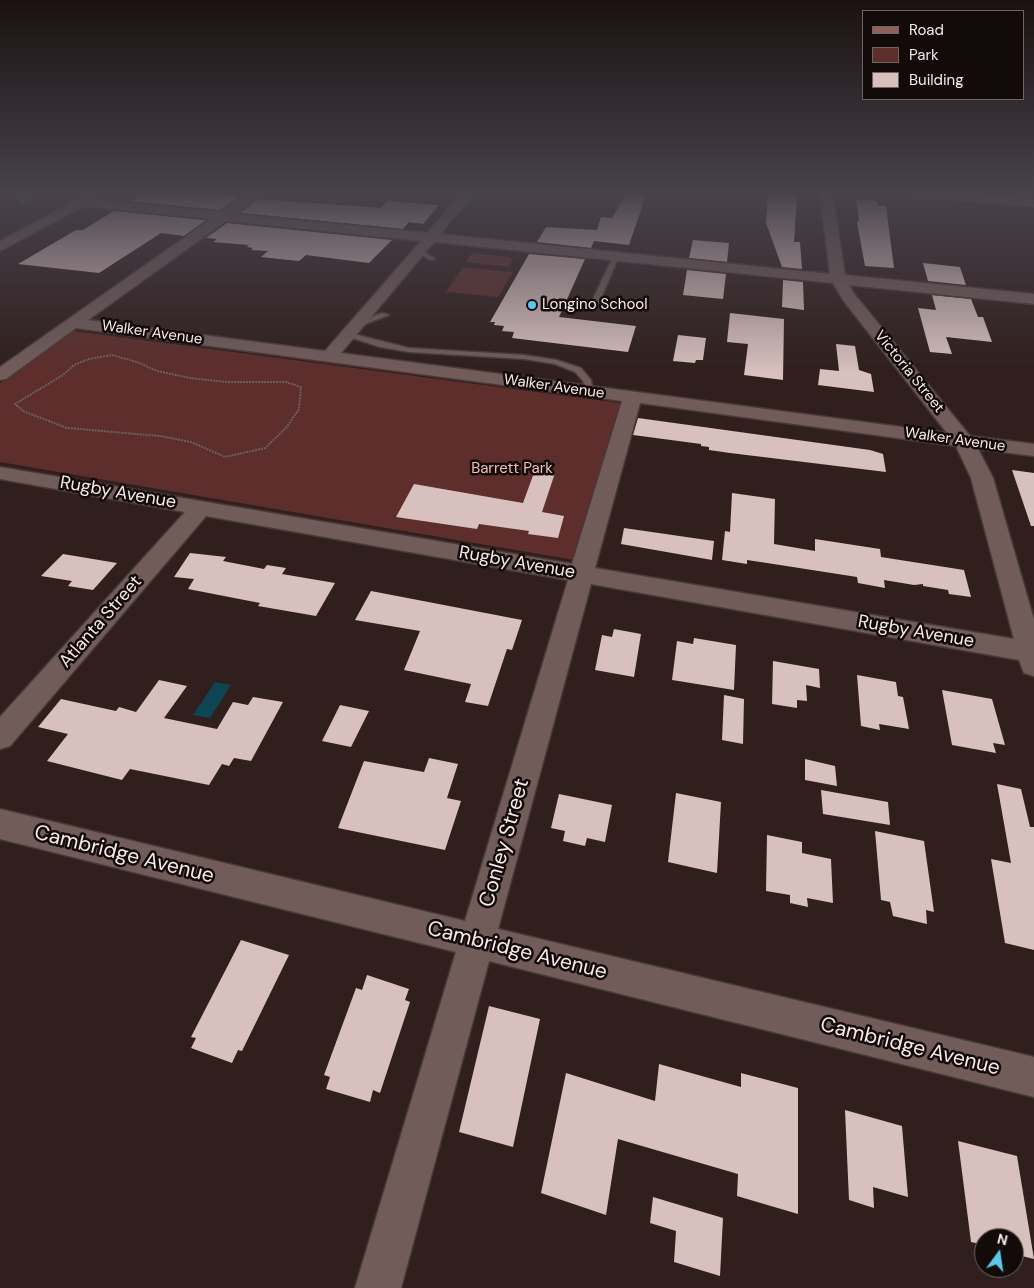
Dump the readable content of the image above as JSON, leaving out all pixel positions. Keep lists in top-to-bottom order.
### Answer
{
  "streets": {
    "street": [
      "Walker Avenue",
      "Victoria Street",
      "Rugby Avenue",
      "Atlanta Street",
      "Conley Street",
      "Cambridge Avenue"
    ]
  },
  "crossings": [
    ["Walker Avenue", "Victoria Street"],
    ["Walker Avenue", "Conley Street"],
    ["Victoria Street", "Rugby Avenue"],
    ["Rugby Avenue", "Atlanta Street"],
    ["Rugby Avenue", "Conley Street"],
    ["Conley Street", "Cambridge Avenue"]
  ],
  "parks": ["Barrett Park"],
  "places": ["Longino School"],
  "legend": ["Road", "Park", "Building"],
  "north": "top"
}
